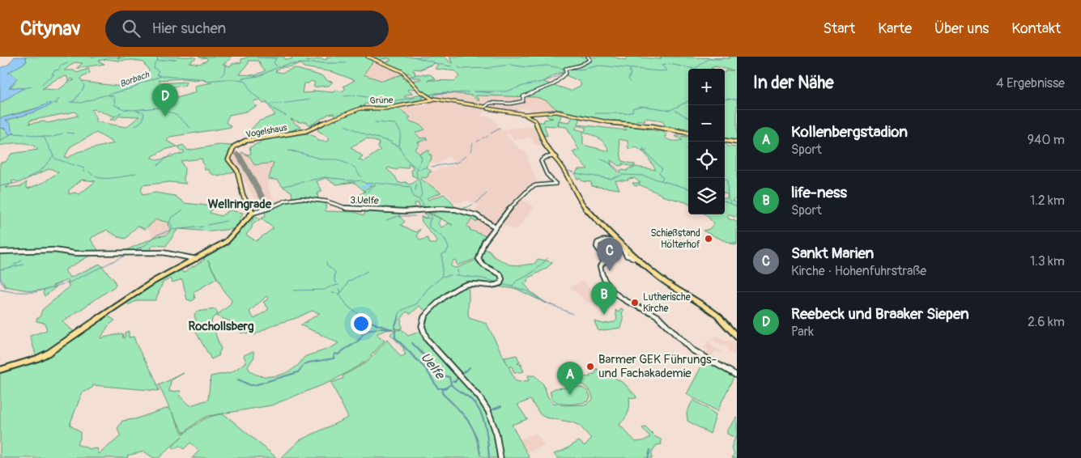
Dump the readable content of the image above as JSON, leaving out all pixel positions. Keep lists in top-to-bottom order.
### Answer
{
  "streets": {
    "main road": ["Grüne", "Vogelshaus"],
    "street": ["3.Uelfe"]
  },
  "crossings": [
    ["Grüne", "Vogelshaus"],
    ["Vogelshaus", "3.Uelfe"]
  ],
  "districts": ["Wellringrade", "Rochollsberg"],
  "water": ["Borbach", "Uelfe"],
  "places": ["Schießstand Hölterhof", "Lutherische Kirche", "Barmer GEK Führungs- und Fachakademie"],
  "page": {
    "header": "Citynav",
    "search": "Hier suchen",
    "nav": [
      "Start",
      "Karte",
      "Über uns",
      "Kontakt"
    ],
    "heading": ["In der Nähe", "4 Ergebnisse"],
    "map_buttons": ["+", "−"],
    "pins": [
      "D",
      "C",
      "B",
      "A"
    ],
    "list": [
      {
        "mark": "A",
        "name": "Kollenbergstadion",
        "note": "Sport",
        "value": "940 m"
      },
      {
        "mark": "B",
        "name": "life-ness",
        "note": "Sport",
        "value": "1.2 km"
      },
      {
        "mark": "C",
        "name": "Sankt Marien",
        "note": "Kirche · Hohenfuhrstraße",
        "value": "1.3 km"
      },
      {
        "mark": "D",
        "name": "Reebeck und Braaker Siepen",
        "note": "Park",
        "value": "2.6 km"
      }
    ]
  }
}
